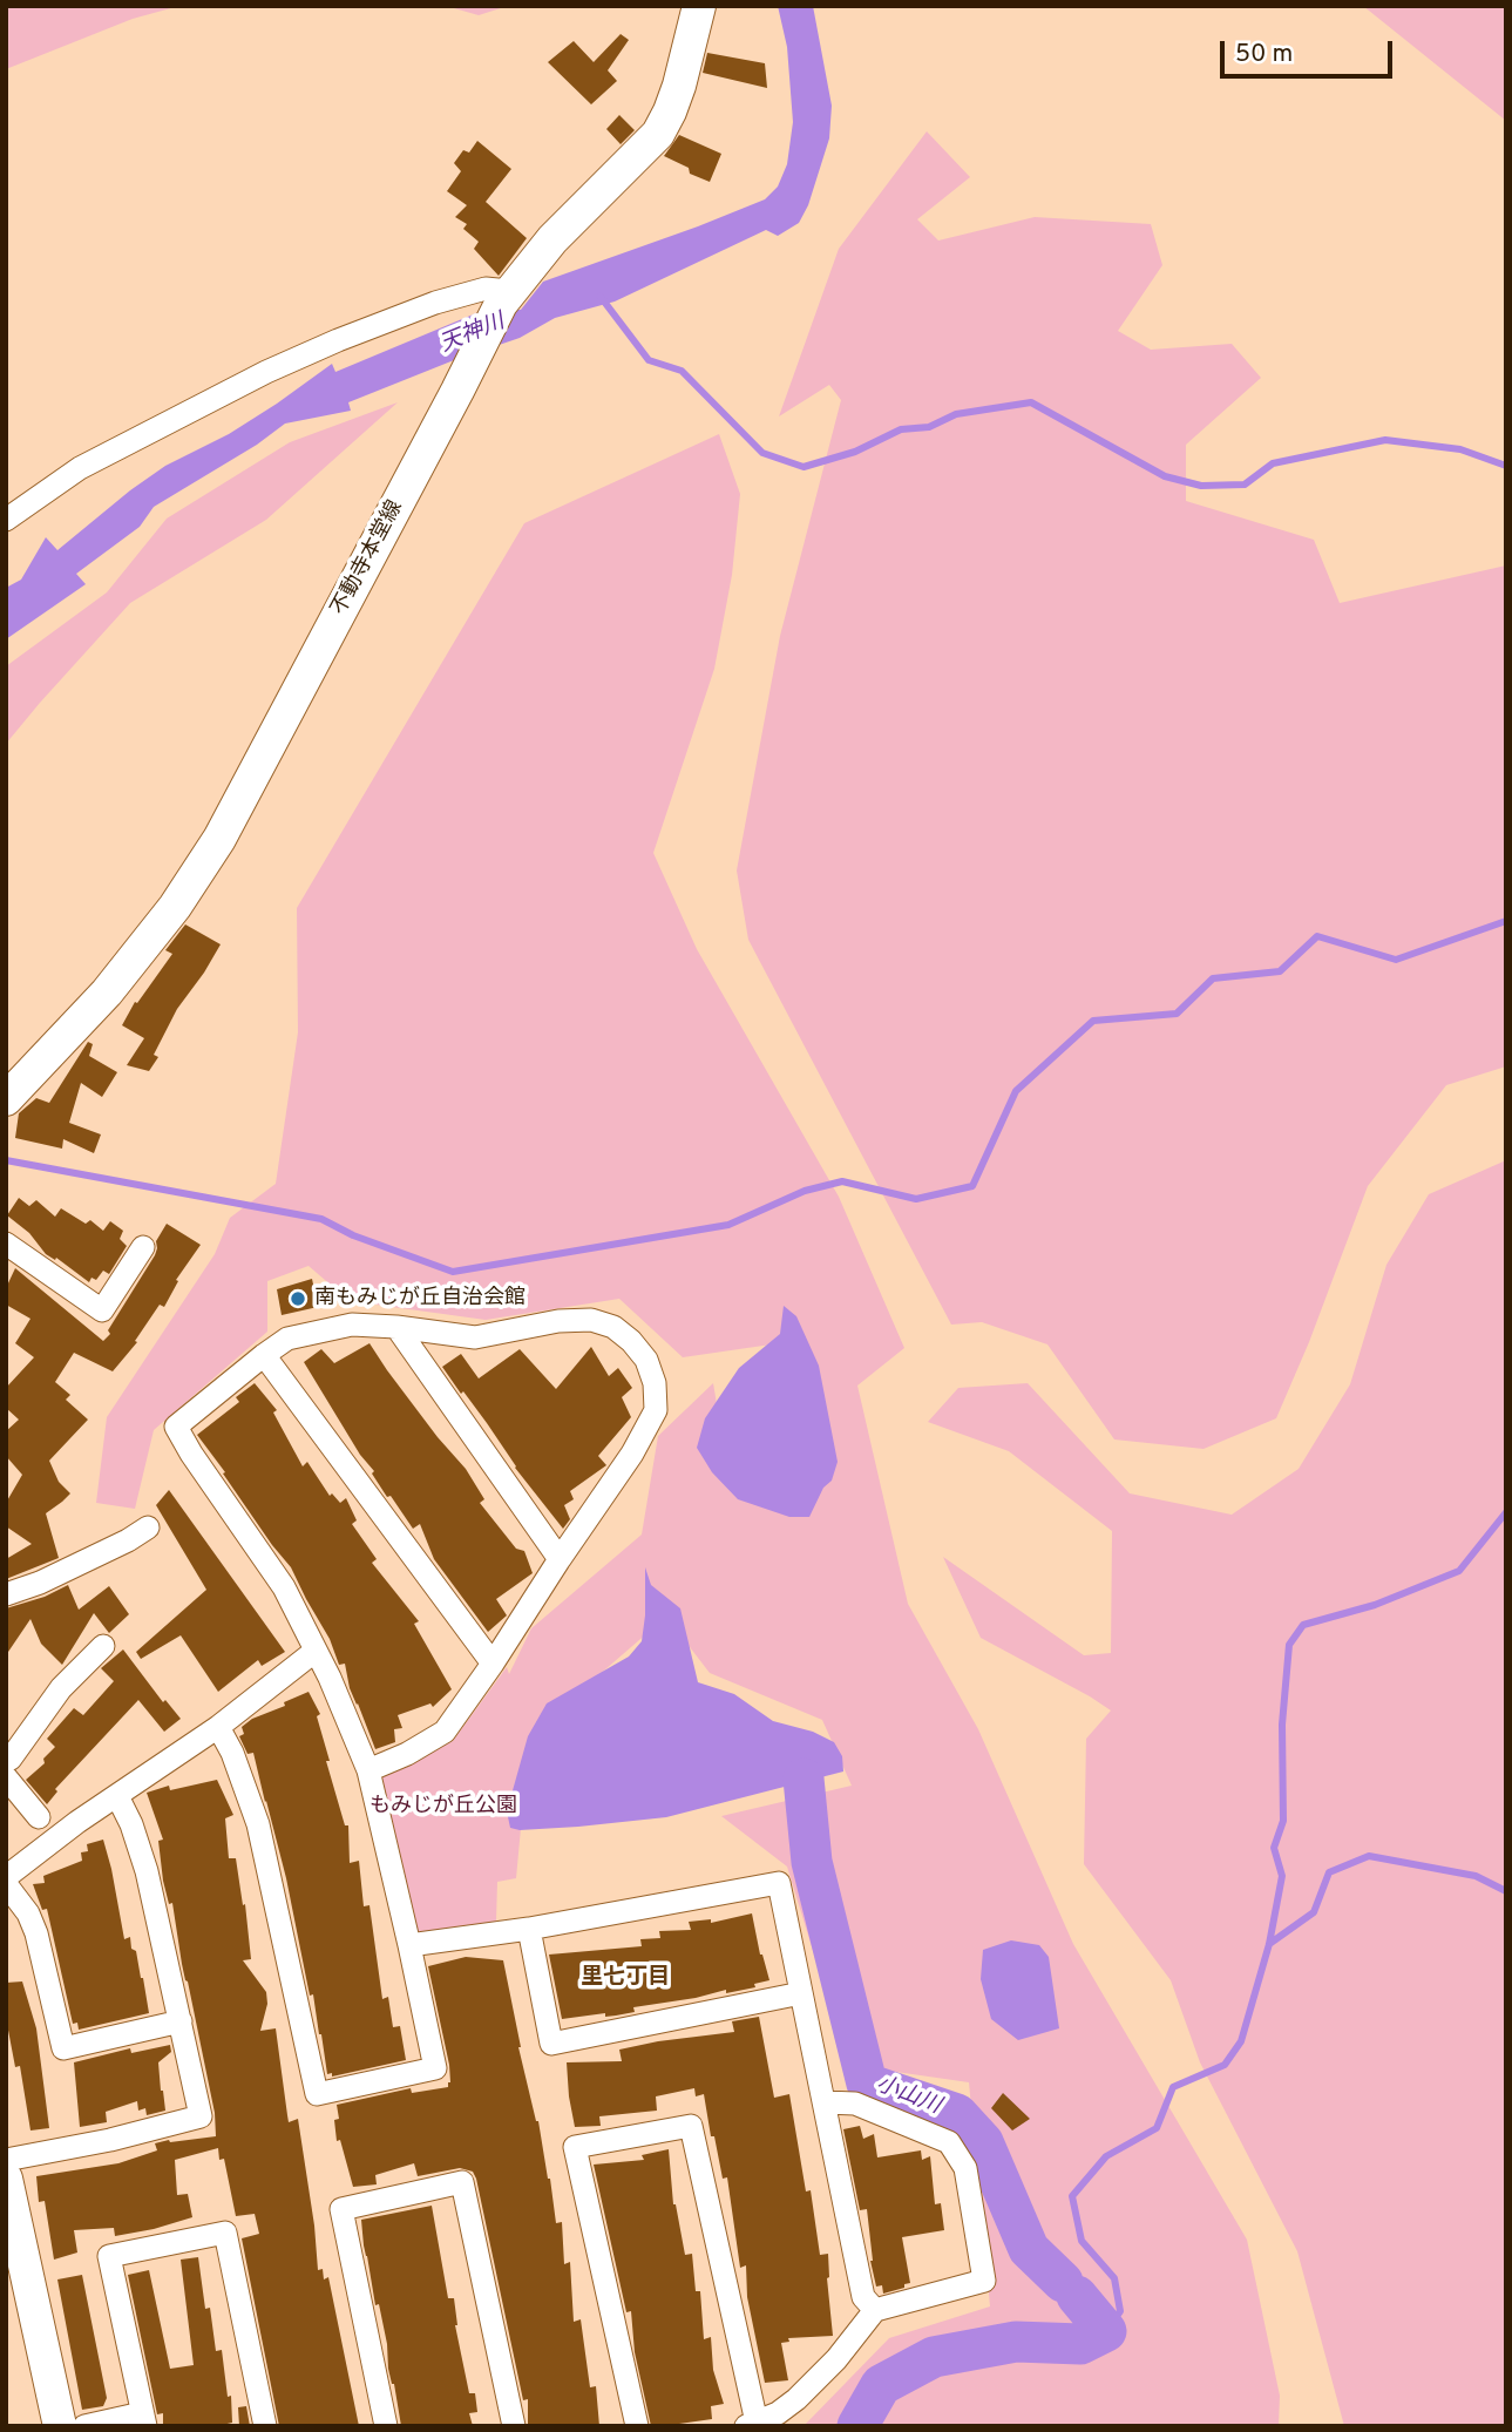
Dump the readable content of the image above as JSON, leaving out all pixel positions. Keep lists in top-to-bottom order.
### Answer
{
  "streets": {
    "main road": ["不動寺本堂線"]
  },
  "districts": ["里七丁目"],
  "water": ["天神川", "小山川"],
  "parks": ["もみじが丘公園"],
  "places": ["南もみじが丘自治会館"],
  "scale_bar": "50 m"
}
